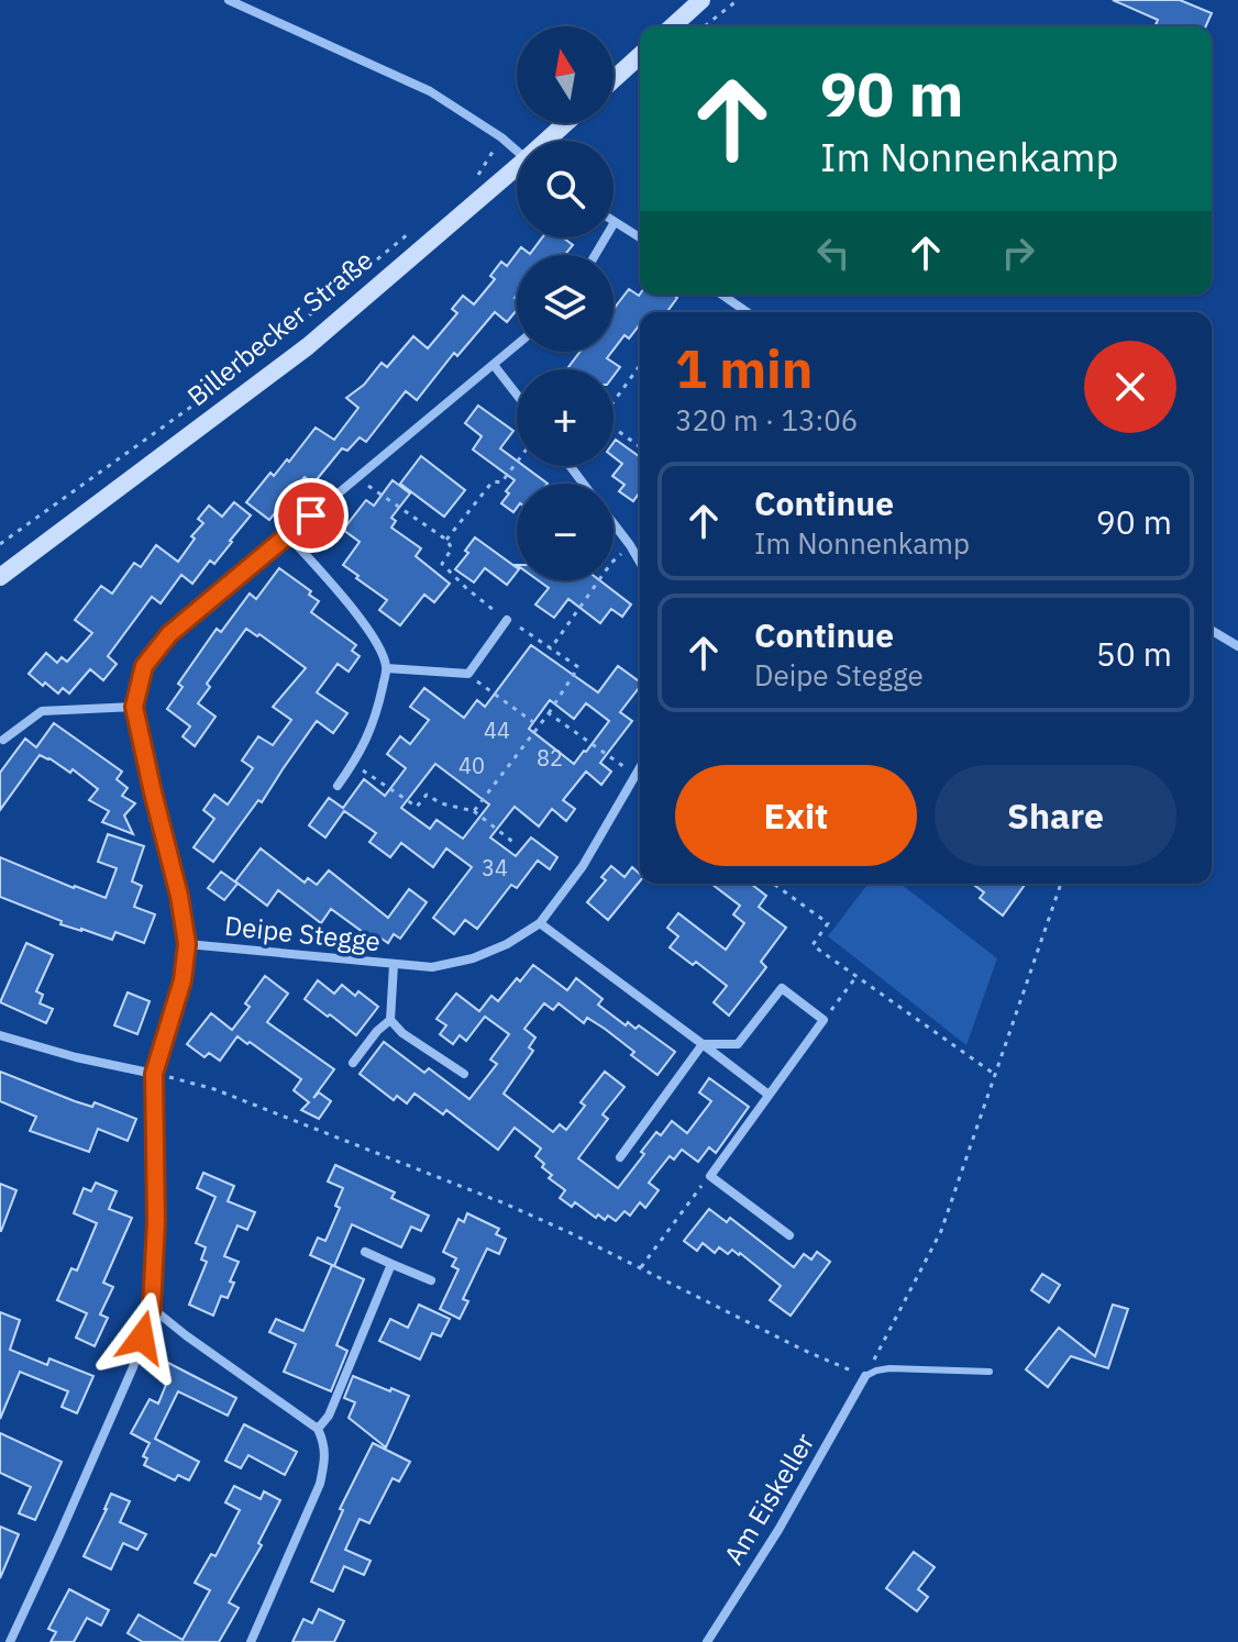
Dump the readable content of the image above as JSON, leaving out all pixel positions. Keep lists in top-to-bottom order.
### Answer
{
  "streets": {
    "main road": ["Billerbecker Straße"],
    "street": ["Deipe Stegge", "Am Eiskeller"]
  },
  "house_numbers": [
    "44",
    "82",
    "40",
    "34"
  ],
  "north": "top",
  "page": {
    "map_buttons": ["+", "−"],
    "turn": ["90 m", "Im Nonnenkamp"],
    "heading": ["1 min", "320 m · 13:06"],
    "list": [
      {
        "name": "Continue",
        "note": "Im Nonnenkamp",
        "value": "90 m"
      },
      {
        "name": "Continue",
        "note": "Deipe Stegge",
        "value": "50 m"
      }
    ],
    "buttons": ["Exit", "Share"]
  }
}
